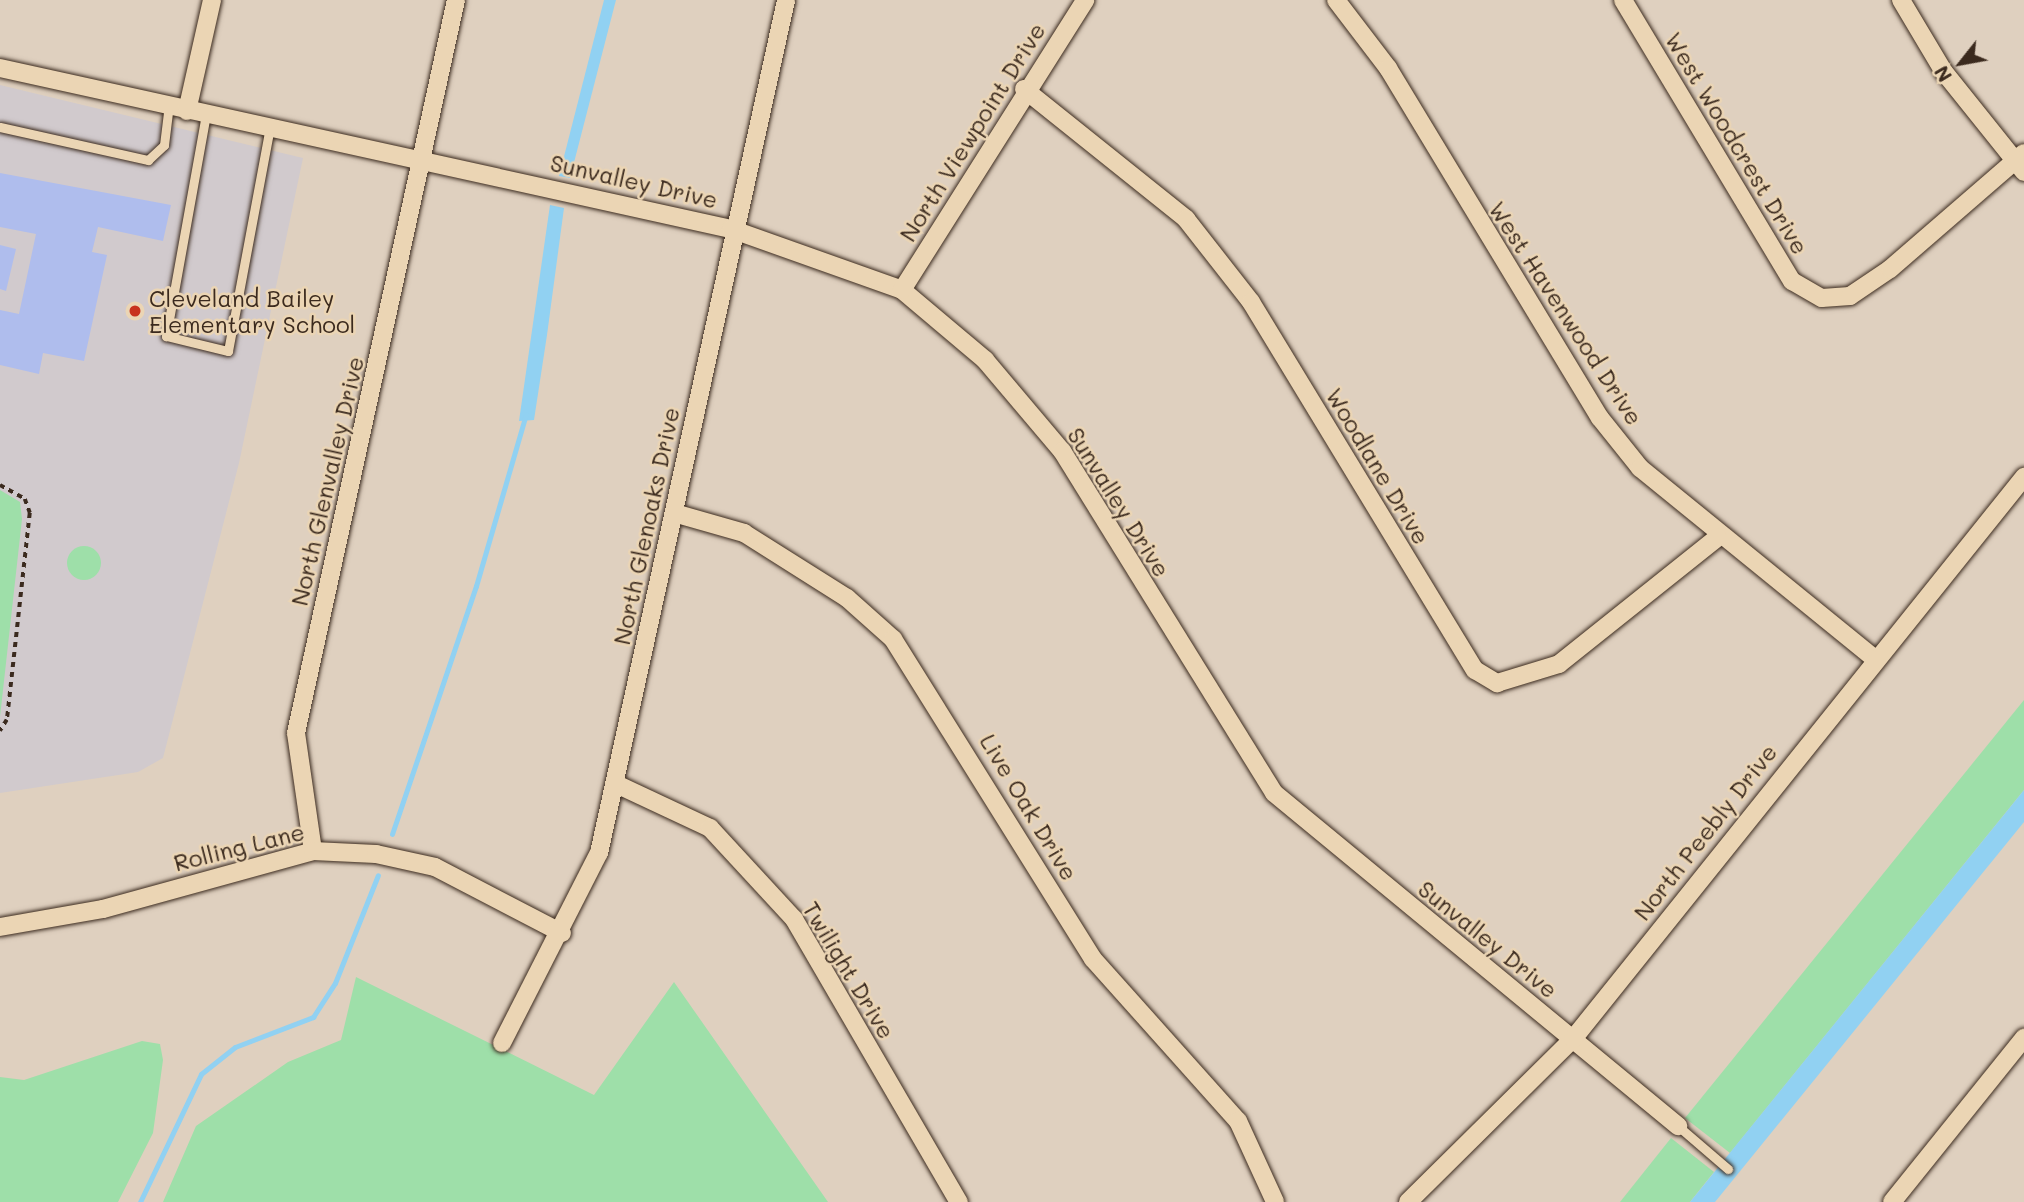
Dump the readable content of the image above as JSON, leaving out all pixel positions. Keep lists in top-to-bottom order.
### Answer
{
  "streets": {
    "street": [
      "North Viewpoint Drive",
      "West Woodcrest Drive",
      "Sunvalley Drive",
      "West Havenwood Drive",
      "Woodlane Drive",
      "North Glenvalley Drive",
      "North Glenoaks Drive",
      "Live Oak Drive",
      "North Peebly Drive",
      "Rolling Lane",
      "Twilight Drive"
    ]
  },
  "crossings": [
    ["North Viewpoint Drive", "Sunvalley Drive"],
    ["North Viewpoint Drive", "Woodlane Drive"],
    ["Sunvalley Drive", "North Glenvalley Drive"],
    ["Sunvalley Drive", "North Glenoaks Drive"],
    ["Sunvalley Drive", "North Peebly Drive"],
    ["West Havenwood Drive", "Woodlane Drive"],
    ["West Havenwood Drive", "North Peebly Drive"],
    ["North Glenvalley Drive", "Rolling Lane"],
    ["North Glenoaks Drive", "Live Oak Drive"],
    ["North Glenoaks Drive", "Rolling Lane"],
    ["North Glenoaks Drive", "Twilight Drive"]
  ],
  "places": ["Cleveland Bailey Elementary School"],
  "north": "bottom left"
}
